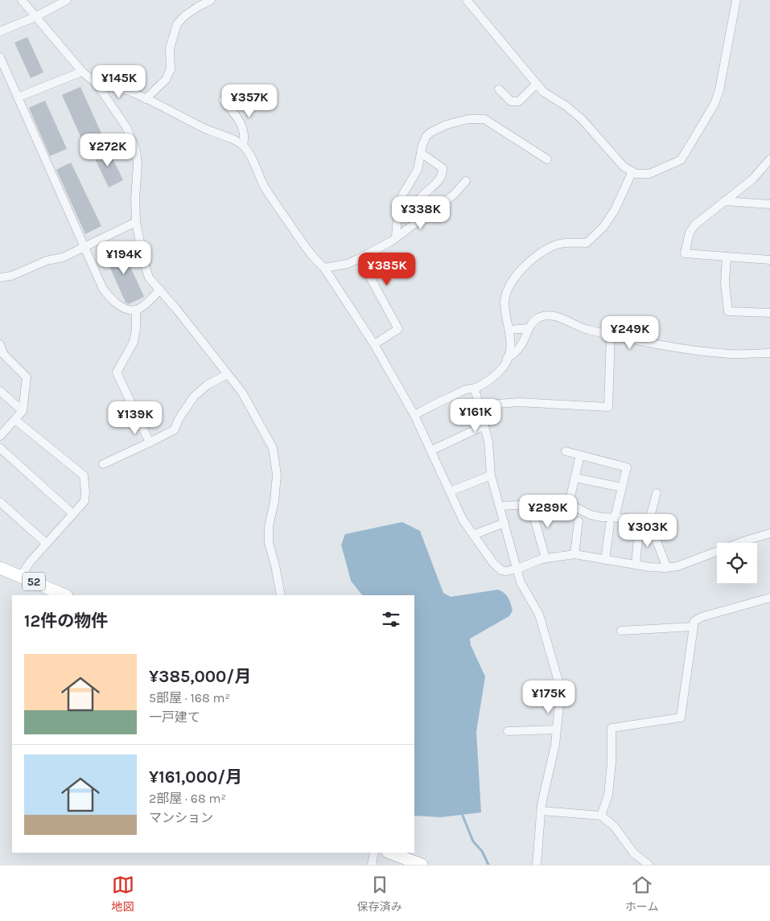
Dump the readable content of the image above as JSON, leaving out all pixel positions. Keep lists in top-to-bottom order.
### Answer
{
  "streets": {
    "main road": ["52"]
  },
  "page": {
    "price": [
      "¥145K",
      "¥357K",
      "¥272K",
      "¥338K",
      "¥194K",
      "¥385K",
      "¥249K",
      "¥161K",
      "¥139K",
      "¥289K",
      "¥303K",
      "¥175K"
    ],
    "heading": "12件の物件",
    "list": [
      {
        "name": "¥385,000/月",
        "note": "5部屋 · 168 m² · 一戸建て"
      },
      {
        "name": "¥161,000/月",
        "note": "2部屋 · 68 m² · マンション"
      }
    ],
    "tabs": ["地図", "保存済み", "ホーム"]
  }
}
